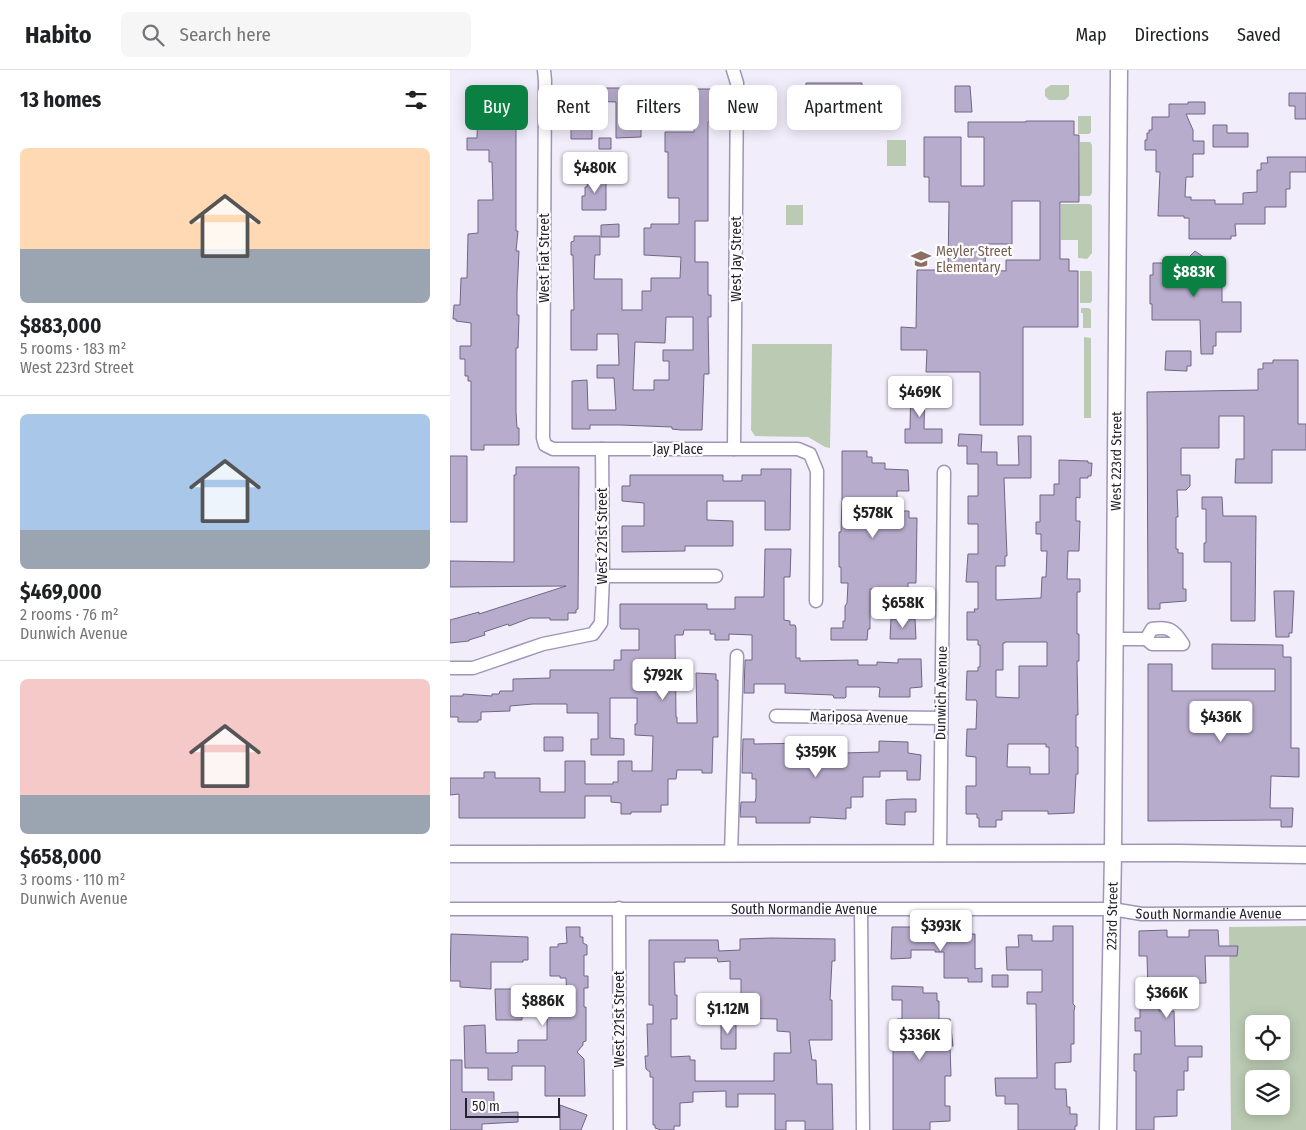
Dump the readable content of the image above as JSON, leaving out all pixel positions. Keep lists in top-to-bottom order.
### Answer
{
  "streets": {
    "main road": ["West 223rd Street", "223rd Street"],
    "street": [
      "West Fiat Street",
      "West Jay Street",
      "Jay Place",
      "West 221st Street",
      "Dunwich Avenue",
      "Mariposa Avenue",
      "South Normandie Avenue"
    ]
  },
  "crossings": [
    ["West Fiat Street", "Jay Place"],
    ["West Jay Street", "Jay Place"],
    ["Jay Place", "West 221st Street"],
    ["West 223rd Street", "223rd Street"],
    ["West 221st Street", "South Normandie Avenue"],
    ["Dunwich Avenue", "Mariposa Avenue"],
    ["South Normandie Avenue", "223rd Street"]
  ],
  "places": {
    "school or university": ["Meyler Street Elementary"]
  },
  "scale_bar": "50 m",
  "page": {
    "header": "Habito",
    "search": "Search here",
    "nav": ["Map", "Directions", "Saved"],
    "heading": "13 homes",
    "chip": [
      "Buy",
      "Rent",
      "Filters",
      "New",
      "Apartment"
    ],
    "list": [
      {
        "name": "$883,000",
        "note": "5 rooms · 183 m² · West 223rd Street"
      },
      {
        "name": "$469,000",
        "note": "2 rooms · 76 m² · Dunwich Avenue"
      },
      {
        "name": "$658,000",
        "note": "3 rooms · 110 m² · Dunwich Avenue"
      }
    ],
    "price": [
      "$480K",
      "$883K",
      "$469K",
      "$578K",
      "$658K",
      "$792K",
      "$436K",
      "$359K",
      "$393K",
      "$366K",
      "$886K",
      "$1.12M",
      "$336K"
    ],
    "scale": "50 m"
  }
}
